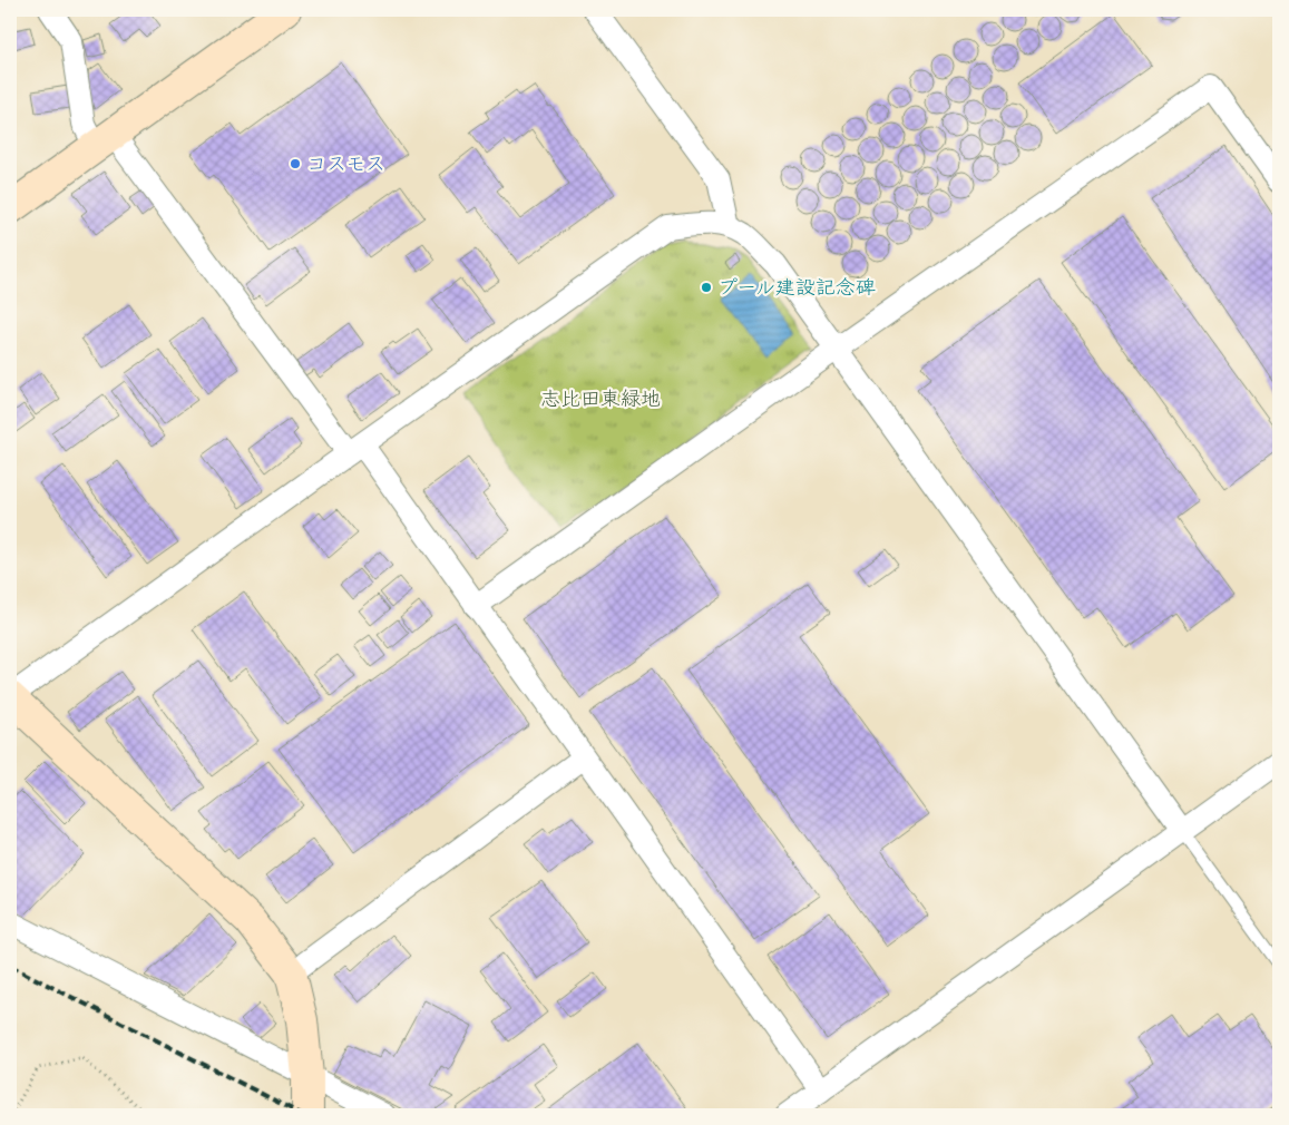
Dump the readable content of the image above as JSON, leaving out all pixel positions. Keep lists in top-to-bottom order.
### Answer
{
  "parks": ["志比田東緑地"],
  "places": ["コスモス", "プール建設記念碑"]
}
